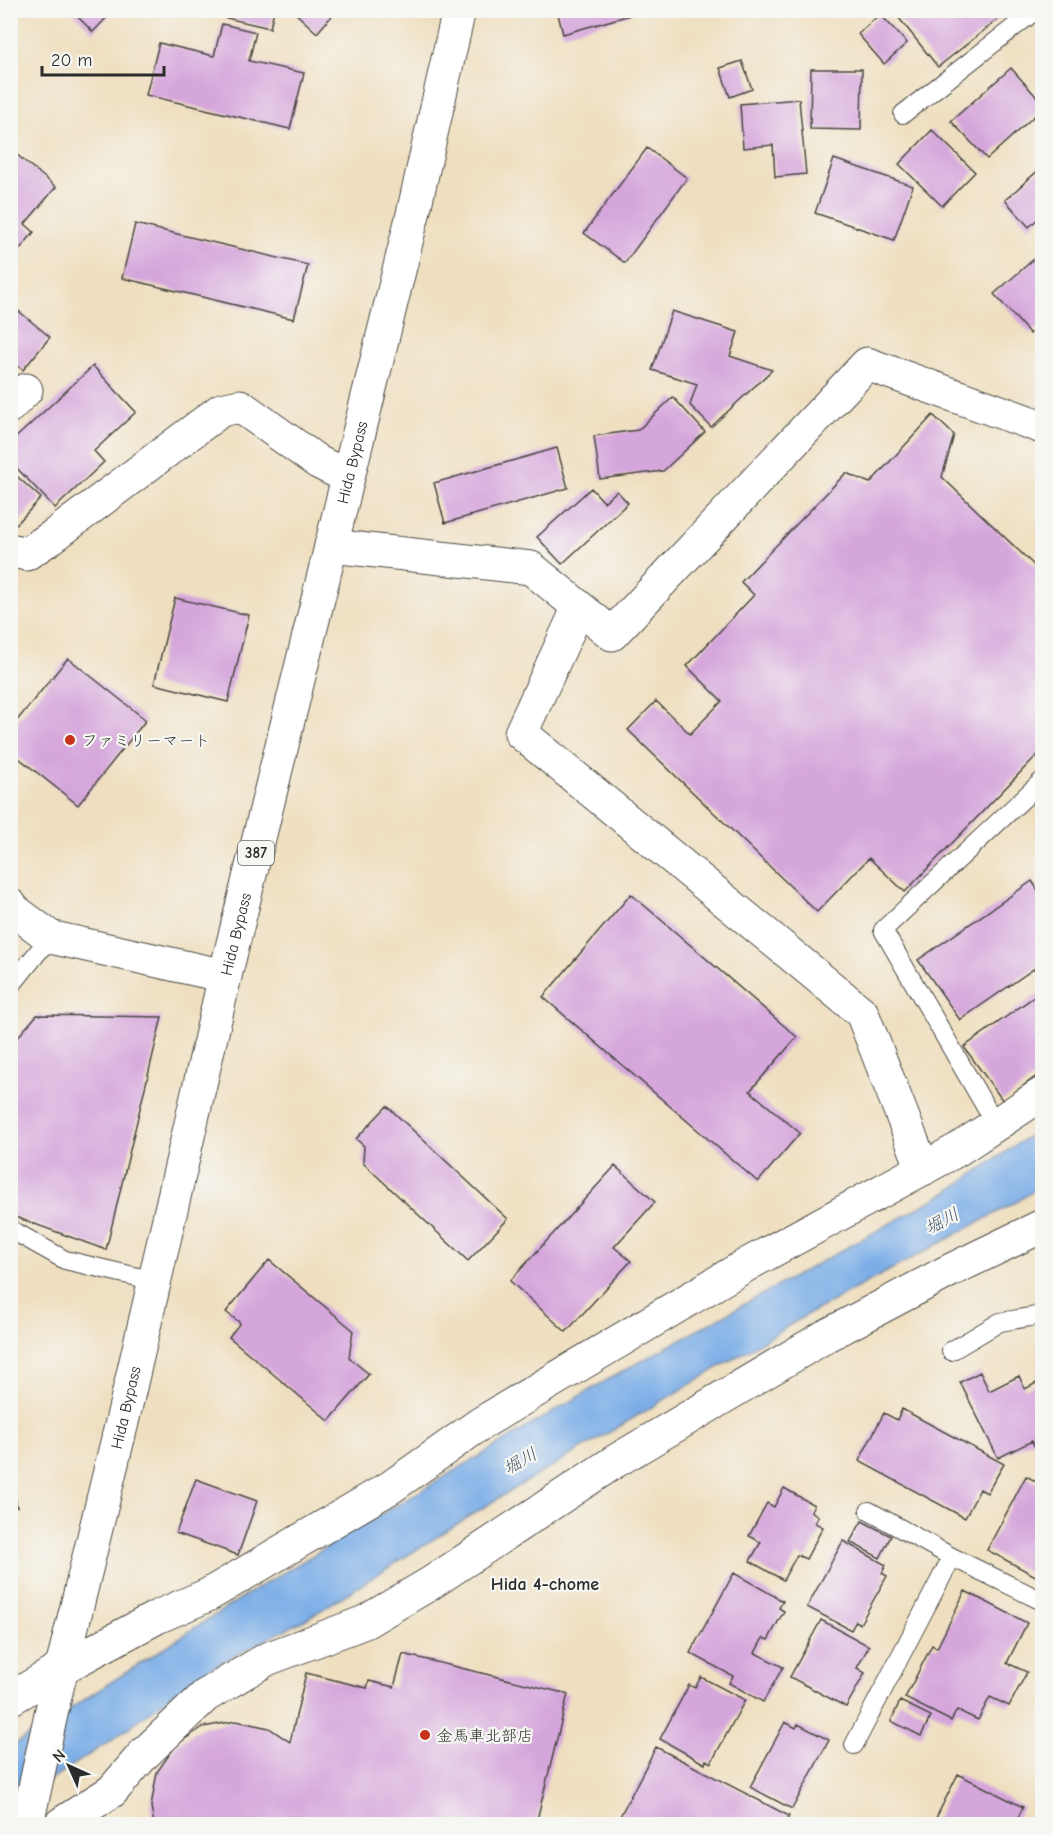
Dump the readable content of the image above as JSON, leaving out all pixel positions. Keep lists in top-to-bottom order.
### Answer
{
  "streets": {
    "main road": ["Hida Bypass", "387"]
  },
  "districts": ["Hida 4-chome"],
  "water": ["堀川"],
  "places": ["ファミリーマート", "金馬車北部店"],
  "scale_bar": "20 m",
  "north": "top left"
}
